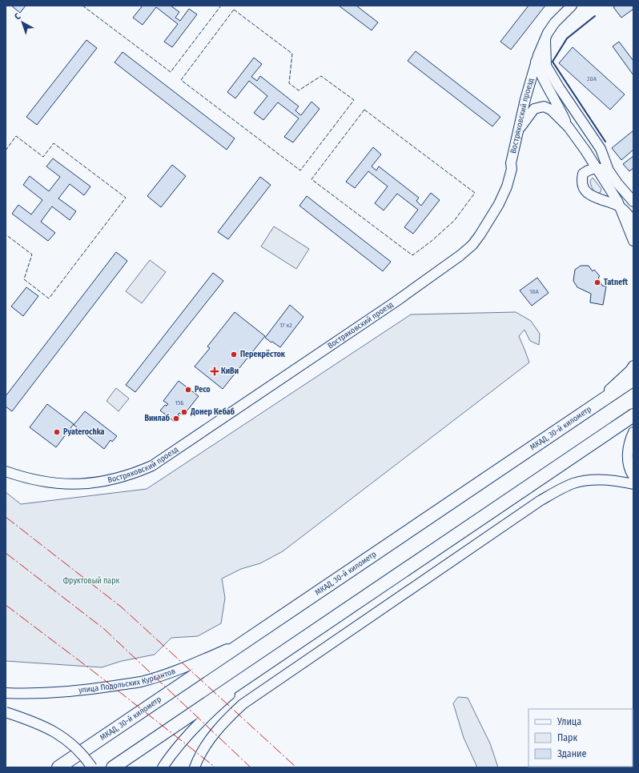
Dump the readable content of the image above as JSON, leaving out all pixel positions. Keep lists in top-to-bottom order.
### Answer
{
  "streets": {
    "highway": ["МКАД, 30-й километр"],
    "street": ["Востряковский проезд", "улица Подольских Курсантов"]
  },
  "crossings": [
    ["МКАД, 30-й километр", "улица Подольских Курсантов"]
  ],
  "parks": ["Фруктовый парк"],
  "places": {
    "other": [
      "Tatneft",
      "Перекрёсток",
      "Ресо",
      "Донер Кебаб",
      "Винлаб",
      "Pyaterochka"
    ],
    "health": ["КиВи"]
  },
  "house_numbers": [
    "20А",
    "18А",
    "17 к2",
    "15Б"
  ],
  "legend": ["Улица", "Парк", "Здание"],
  "north": "top left"
}
